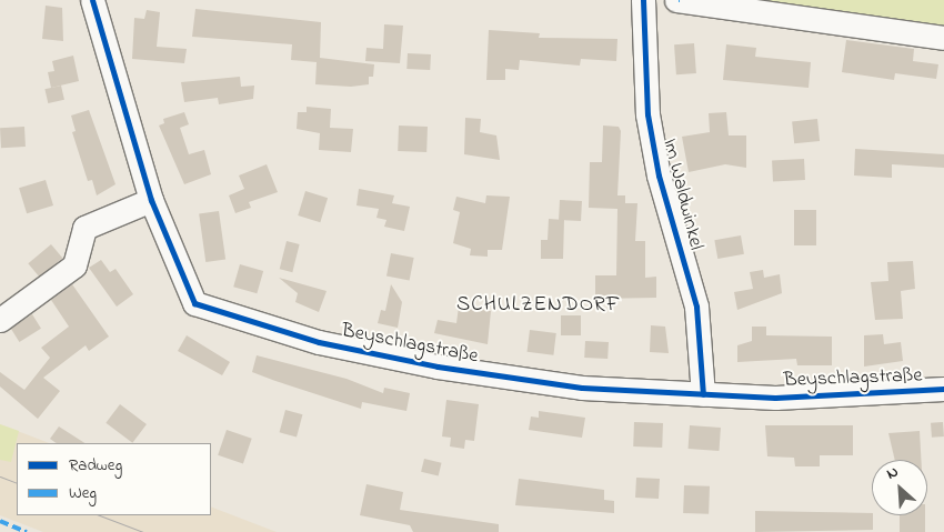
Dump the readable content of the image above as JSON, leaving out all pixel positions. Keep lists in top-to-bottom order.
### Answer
{
  "streets": {
    "street": ["Im Waldwinkel", "Beyschlagstraße"]
  },
  "crossings": [
    ["Im Waldwinkel", "Beyschlagstraße"]
  ],
  "districts": ["SCHULZENDORF"],
  "legend": ["Radweg", "Weg"],
  "north": "top left"
}
